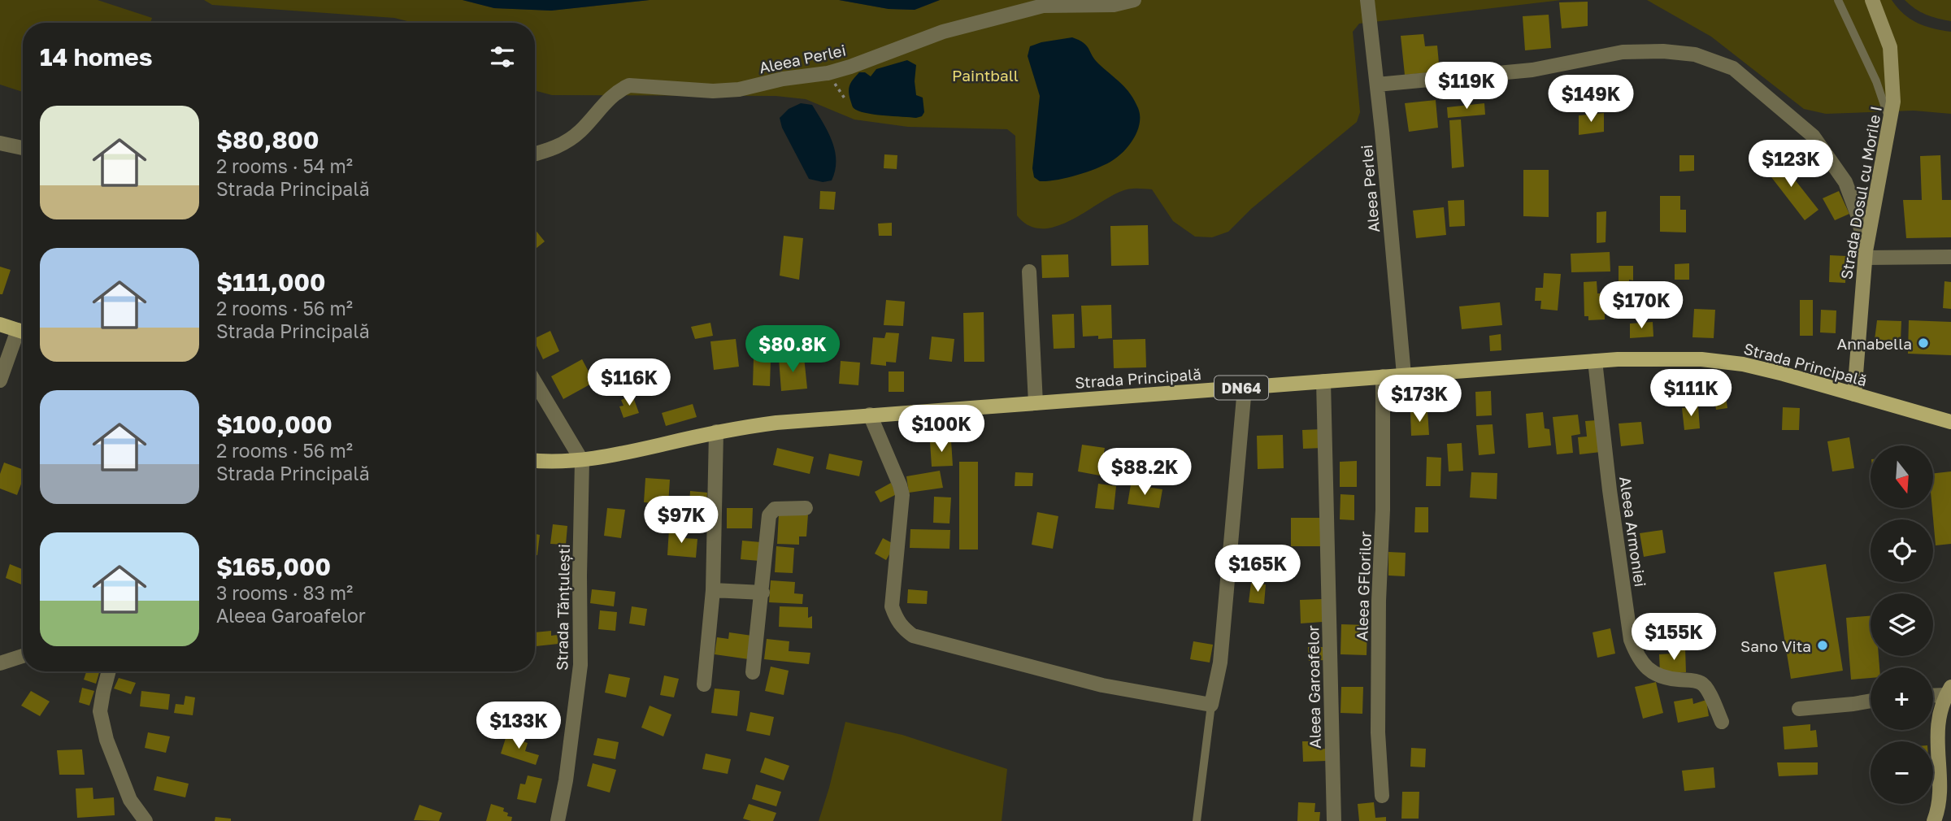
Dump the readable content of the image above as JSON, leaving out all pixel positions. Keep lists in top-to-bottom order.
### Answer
{
  "streets": {
    "main road": ["Strada Principală", "DN64"],
    "street": [
      "Aleea Perlei",
      "Strada Dosul cu Morile I",
      "Aleea Armoniei",
      "Aleea GFlorilor",
      "Strada Tănțulești",
      "Aleea Garoafelor"
    ]
  },
  "crossings": [
    ["Aleea Perlei", "Strada Principală"],
    ["Strada Dosul cu Morile I", "Strada Principală"],
    ["Strada Principală", "Aleea Armoniei"],
    ["Strada Principală", "Aleea GFlorilor"],
    ["Strada Principală", "Strada Tănțulești"],
    ["Strada Principală", "Aleea Garoafelor"]
  ],
  "parks": ["Paintball"],
  "places": ["Annabella", "Sano Vita"],
  "north": "bottom",
  "page": {
    "heading": "14 homes",
    "price": [
      "$119K",
      "$149K",
      "$123K",
      "$170K",
      "$80.8K",
      "$116K",
      "$111K",
      "$173K",
      "$100K",
      "$88.2K",
      "$97K",
      "$165K",
      "$155K",
      "$133K"
    ],
    "list": [
      {
        "name": "$80,800",
        "note": "2 rooms · 54 m² · Strada Principală"
      },
      {
        "name": "$111,000",
        "note": "2 rooms · 56 m² · Strada Principală"
      },
      {
        "name": "$100,000",
        "note": "2 rooms · 56 m² · Strada Principală"
      },
      {
        "name": "$165,000",
        "note": "3 rooms · 83 m² · Aleea Garoafelor"
      }
    ],
    "map_buttons": ["+", "−"]
  }
}
